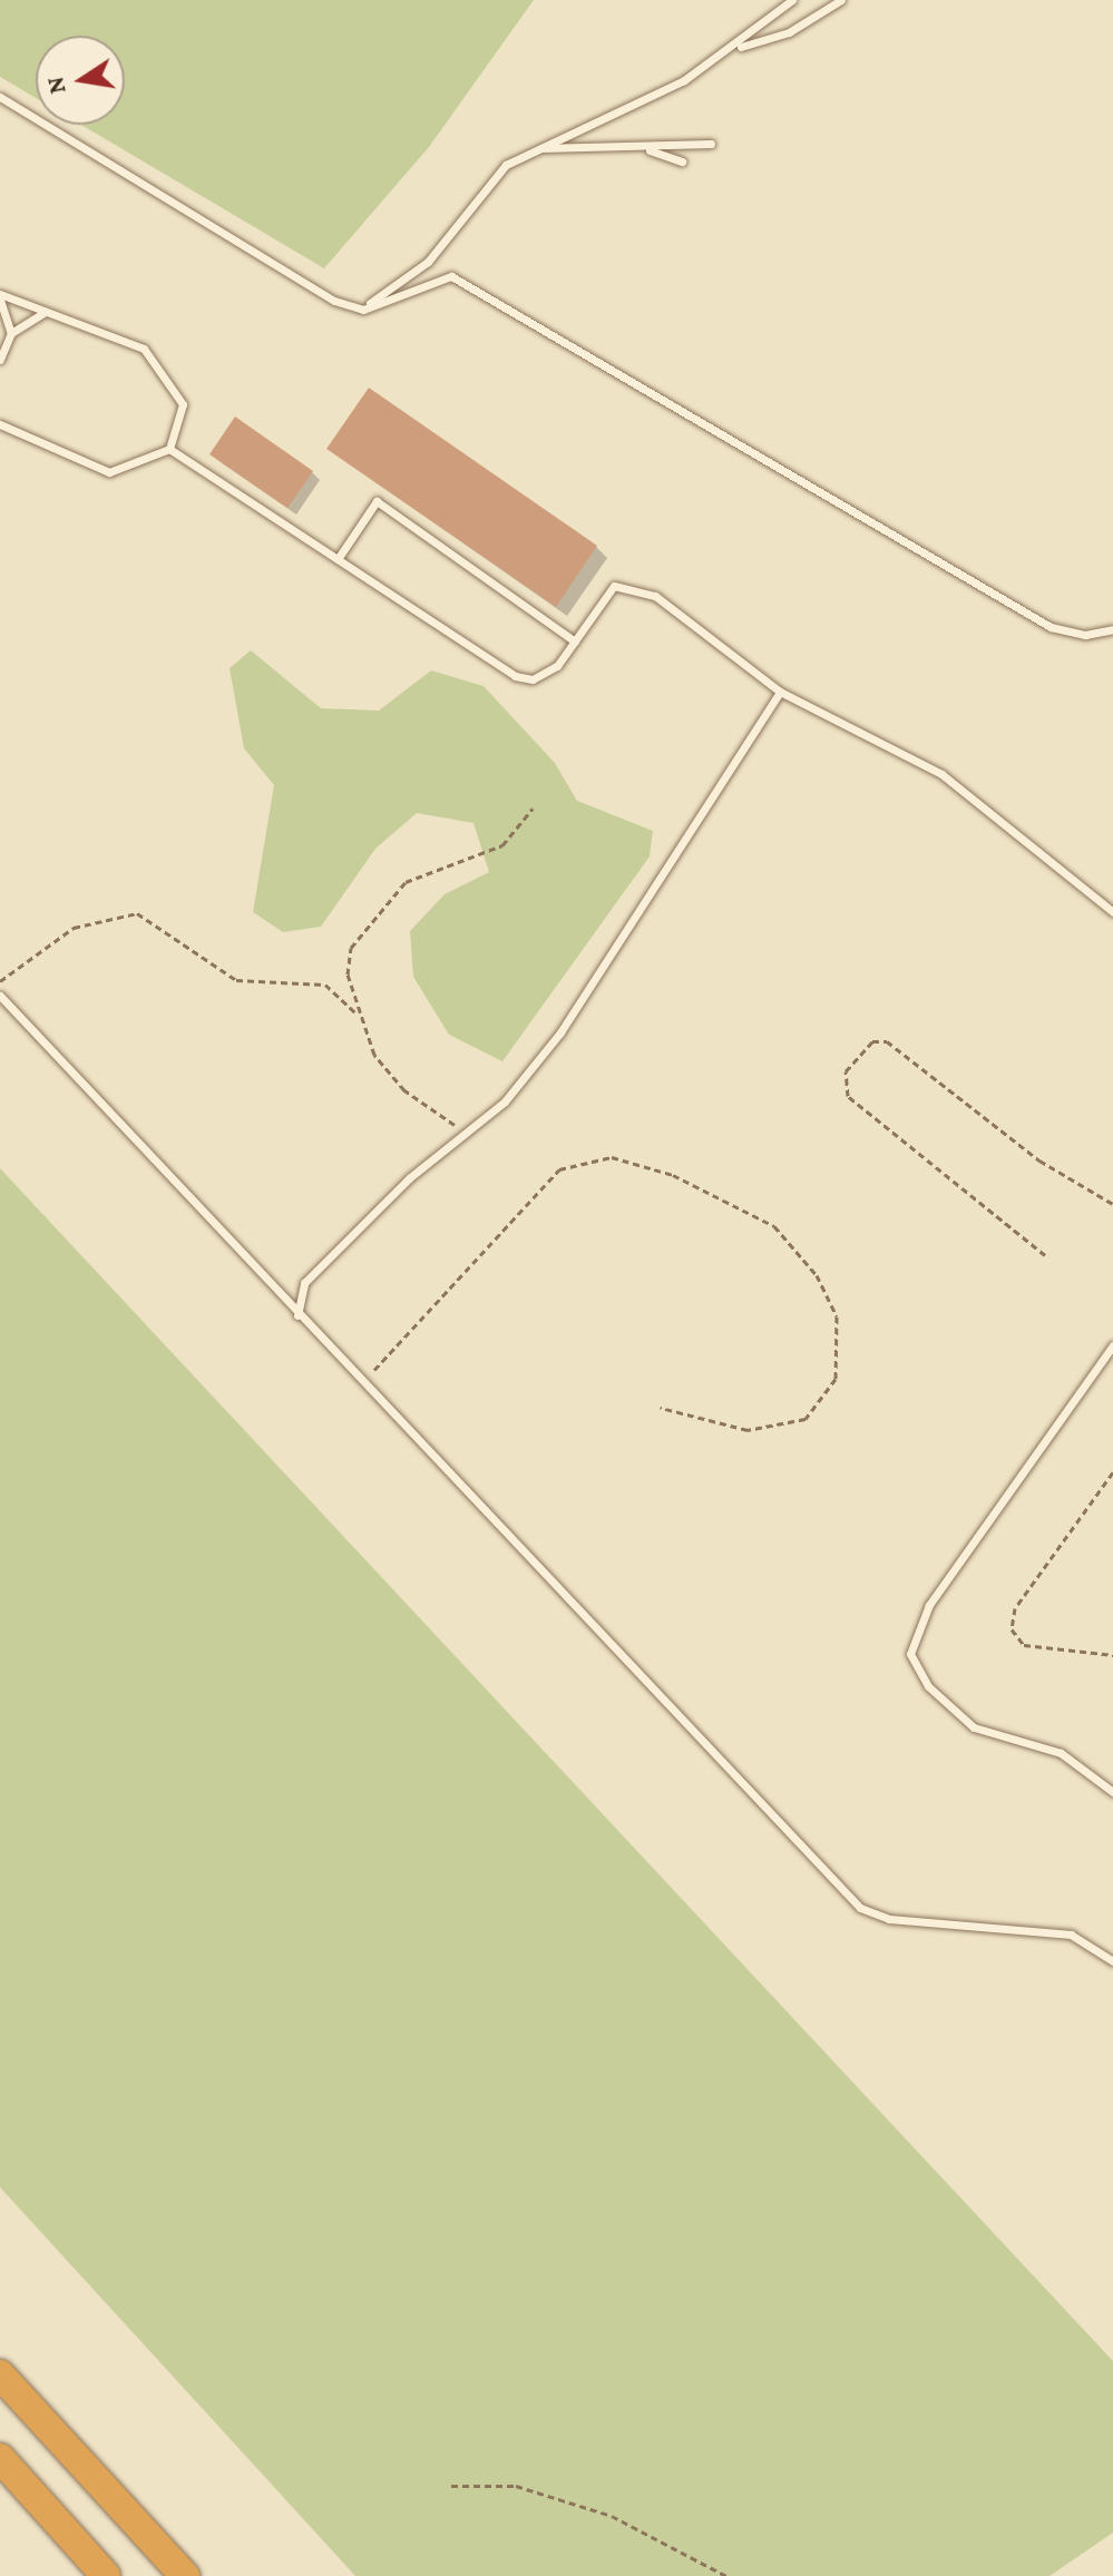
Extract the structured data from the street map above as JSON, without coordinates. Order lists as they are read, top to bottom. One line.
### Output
{"north":"left"}
